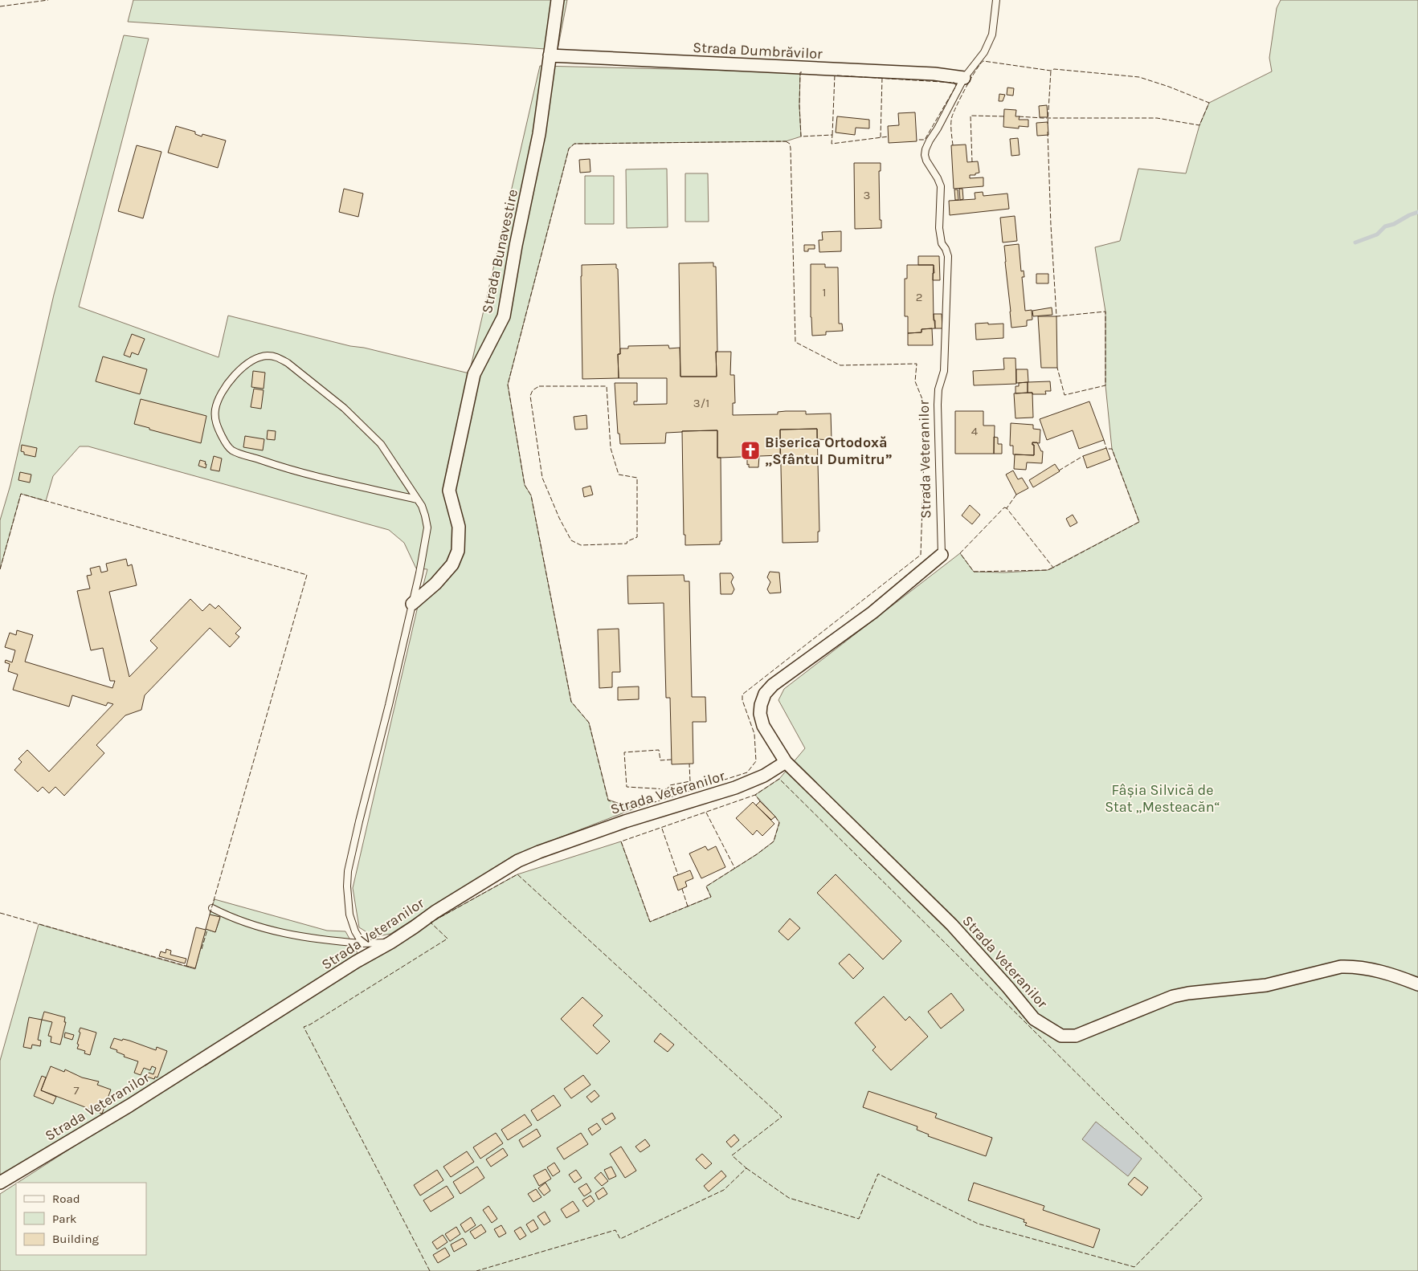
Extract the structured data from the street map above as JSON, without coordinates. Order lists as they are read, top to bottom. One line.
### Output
{"streets":{"street":["Strada Dumbrăvilor","Strada Bunavestire","Strada Veteranilor"]},"crossings":[["Strada Dumbrăvilor","Strada Bunavestire"],["Strada Dumbrăvilor","Strada Veteranilor"]],"parks":["Fâșia Silvică de Stat „Mesteacăn“"],"places":{"church":["Biserica Ortodoxă „Sfântul Dumitru”"]},"house_numbers":["3","1","2","3/1","4","7"],"legend":["Road","Park","Building"]}
